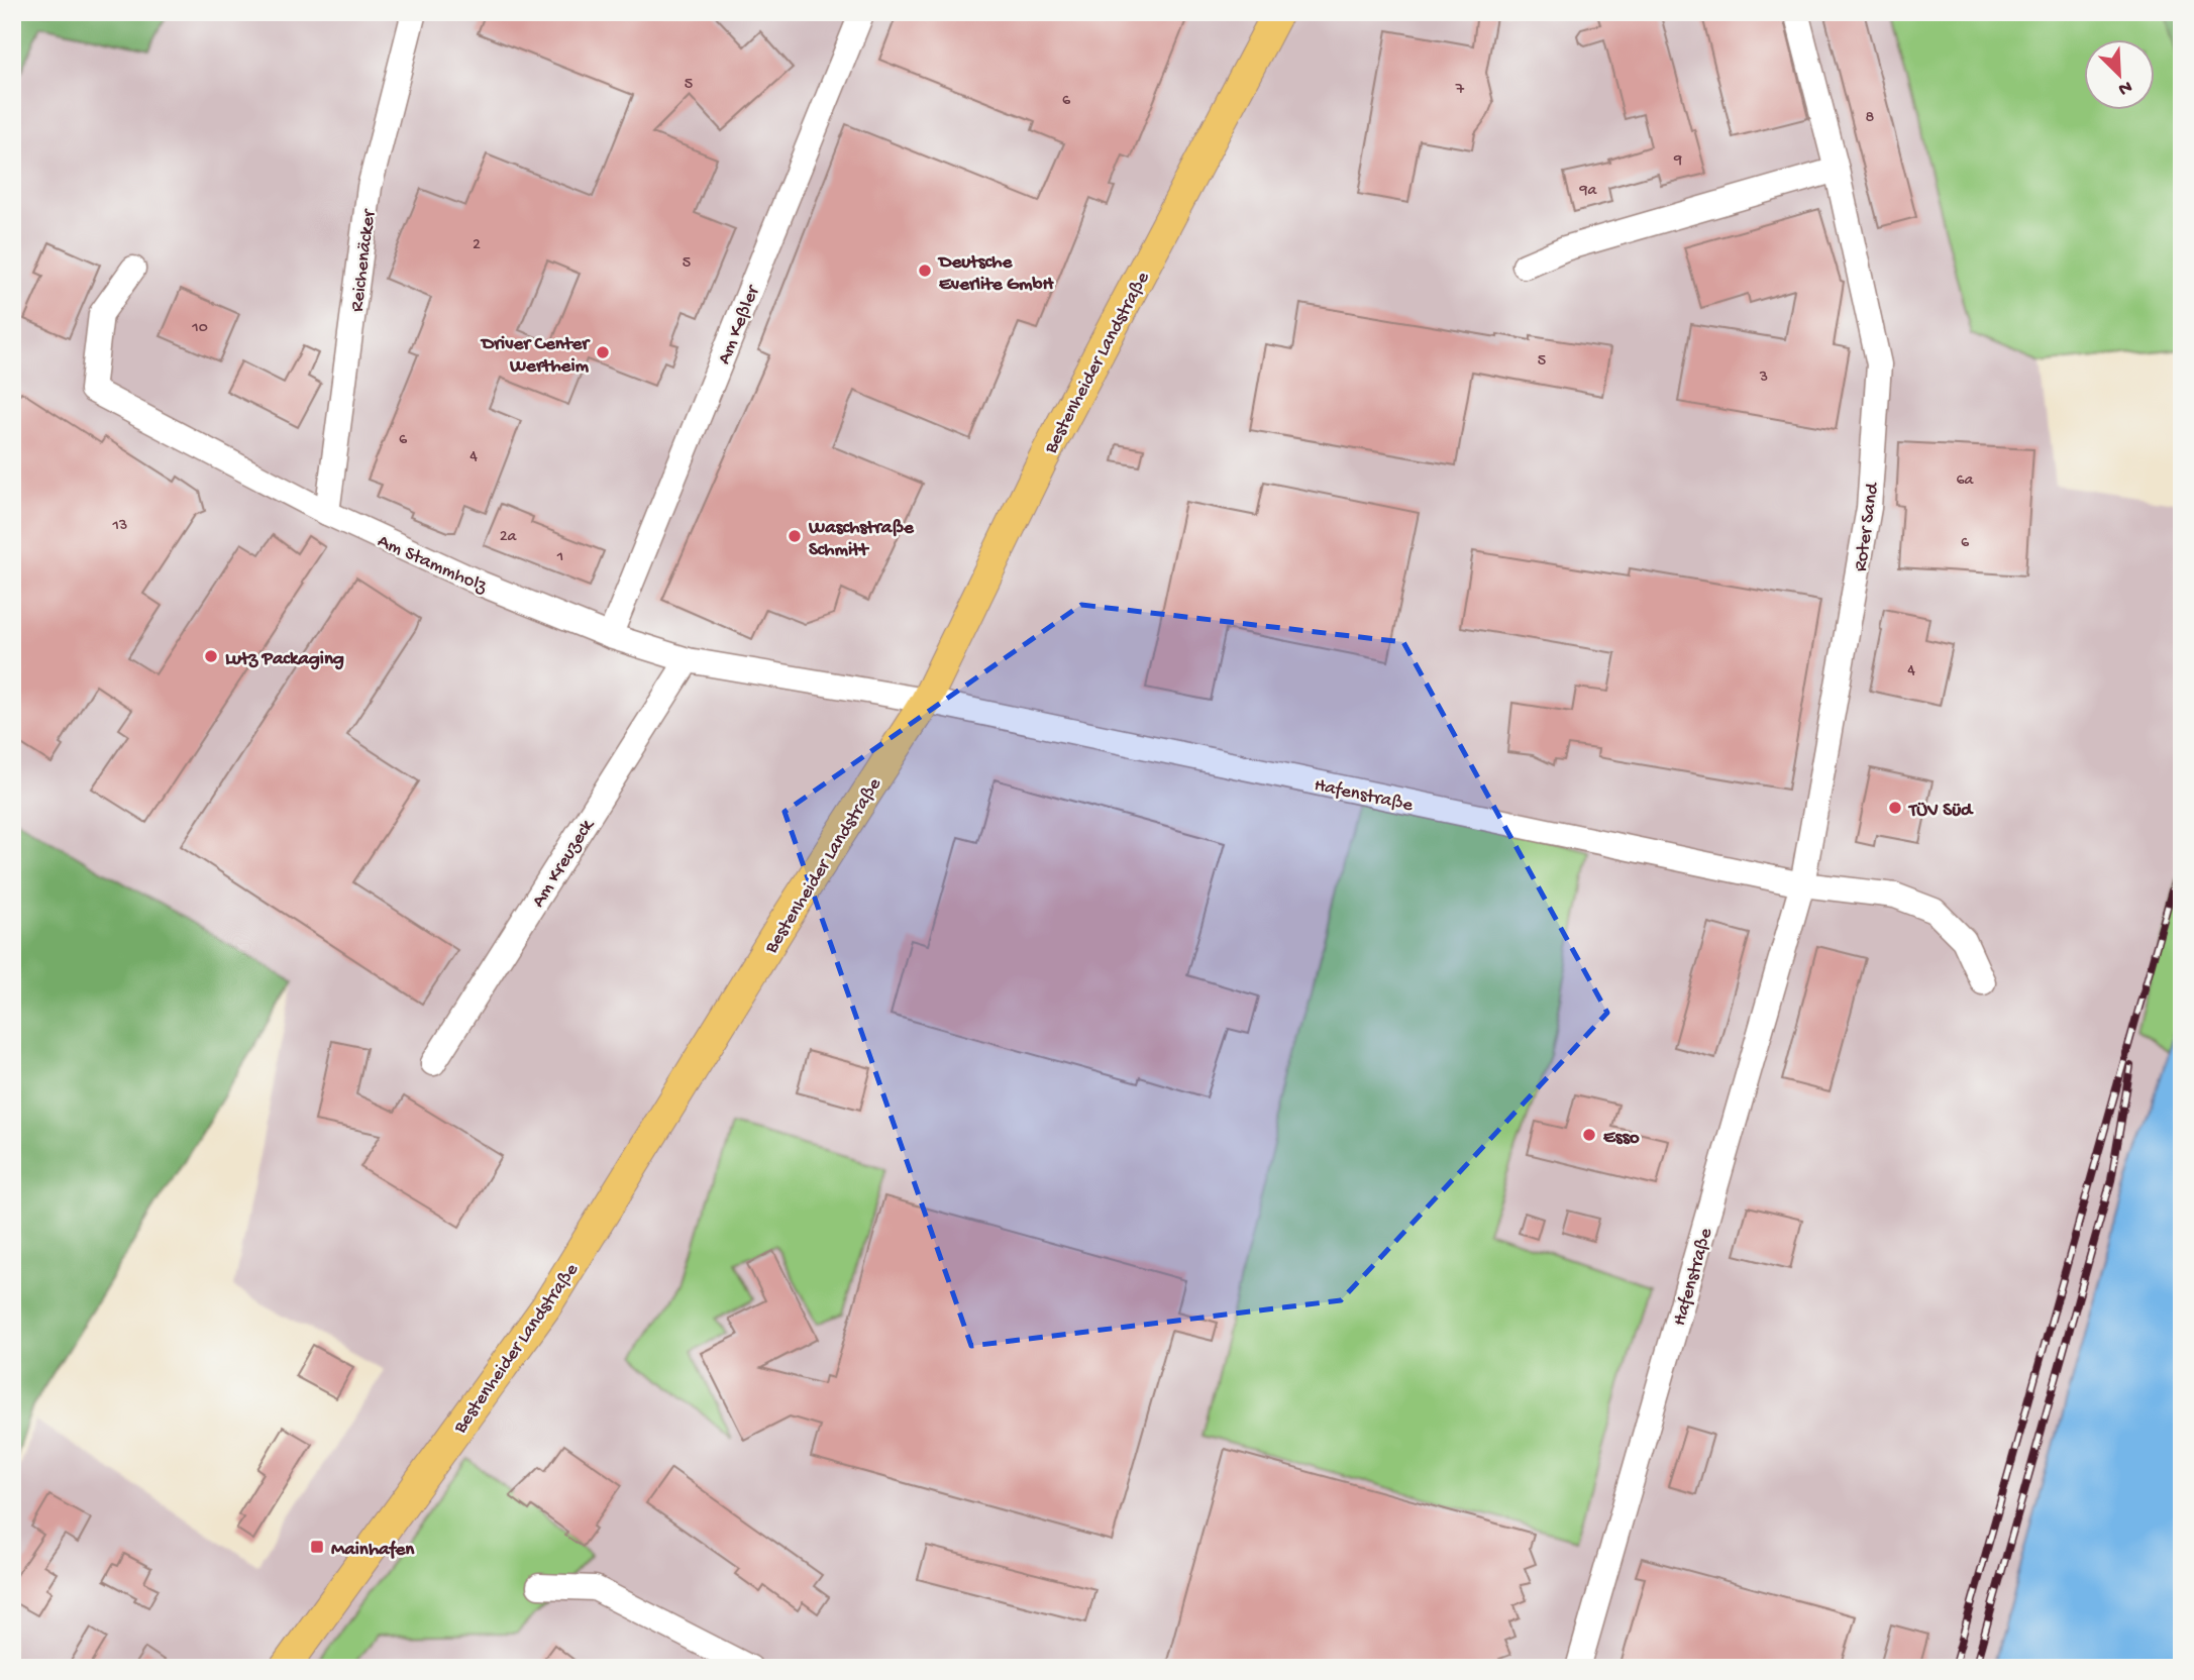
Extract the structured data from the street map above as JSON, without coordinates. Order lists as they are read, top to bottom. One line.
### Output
{"streets":{"main road":["Bestenheider Landstraße"],"street":["Reichenäcker","Am Keßler","Roter Sand","Am Stammholz","Hafenstraße","Am Kreuzeck"]},"crossings":[["Reichenäcker","Am Stammholz"],["Am Keßler","Am Stammholz"],["Bestenheider Landstraße","Am Stammholz"],["Bestenheider Landstraße","Hafenstraße"],["Roter Sand","Hafenstraße"],["Am Stammholz","Hafenstraße"],["Am Stammholz","Am Kreuzeck"]],"places":{"other":["Deutsche Everlite GmbH","Driver Center Wertheim","Waschstraße Schmitt","Lutz Packaging","TÜV Süd","Esso"],"transit":["Mainhafen"]},"house_numbers":["5","7","6","8","9","9a","2","5","10","5","3","6","4","6a","13","2a","6","1","4"],"north":"bottom right"}
